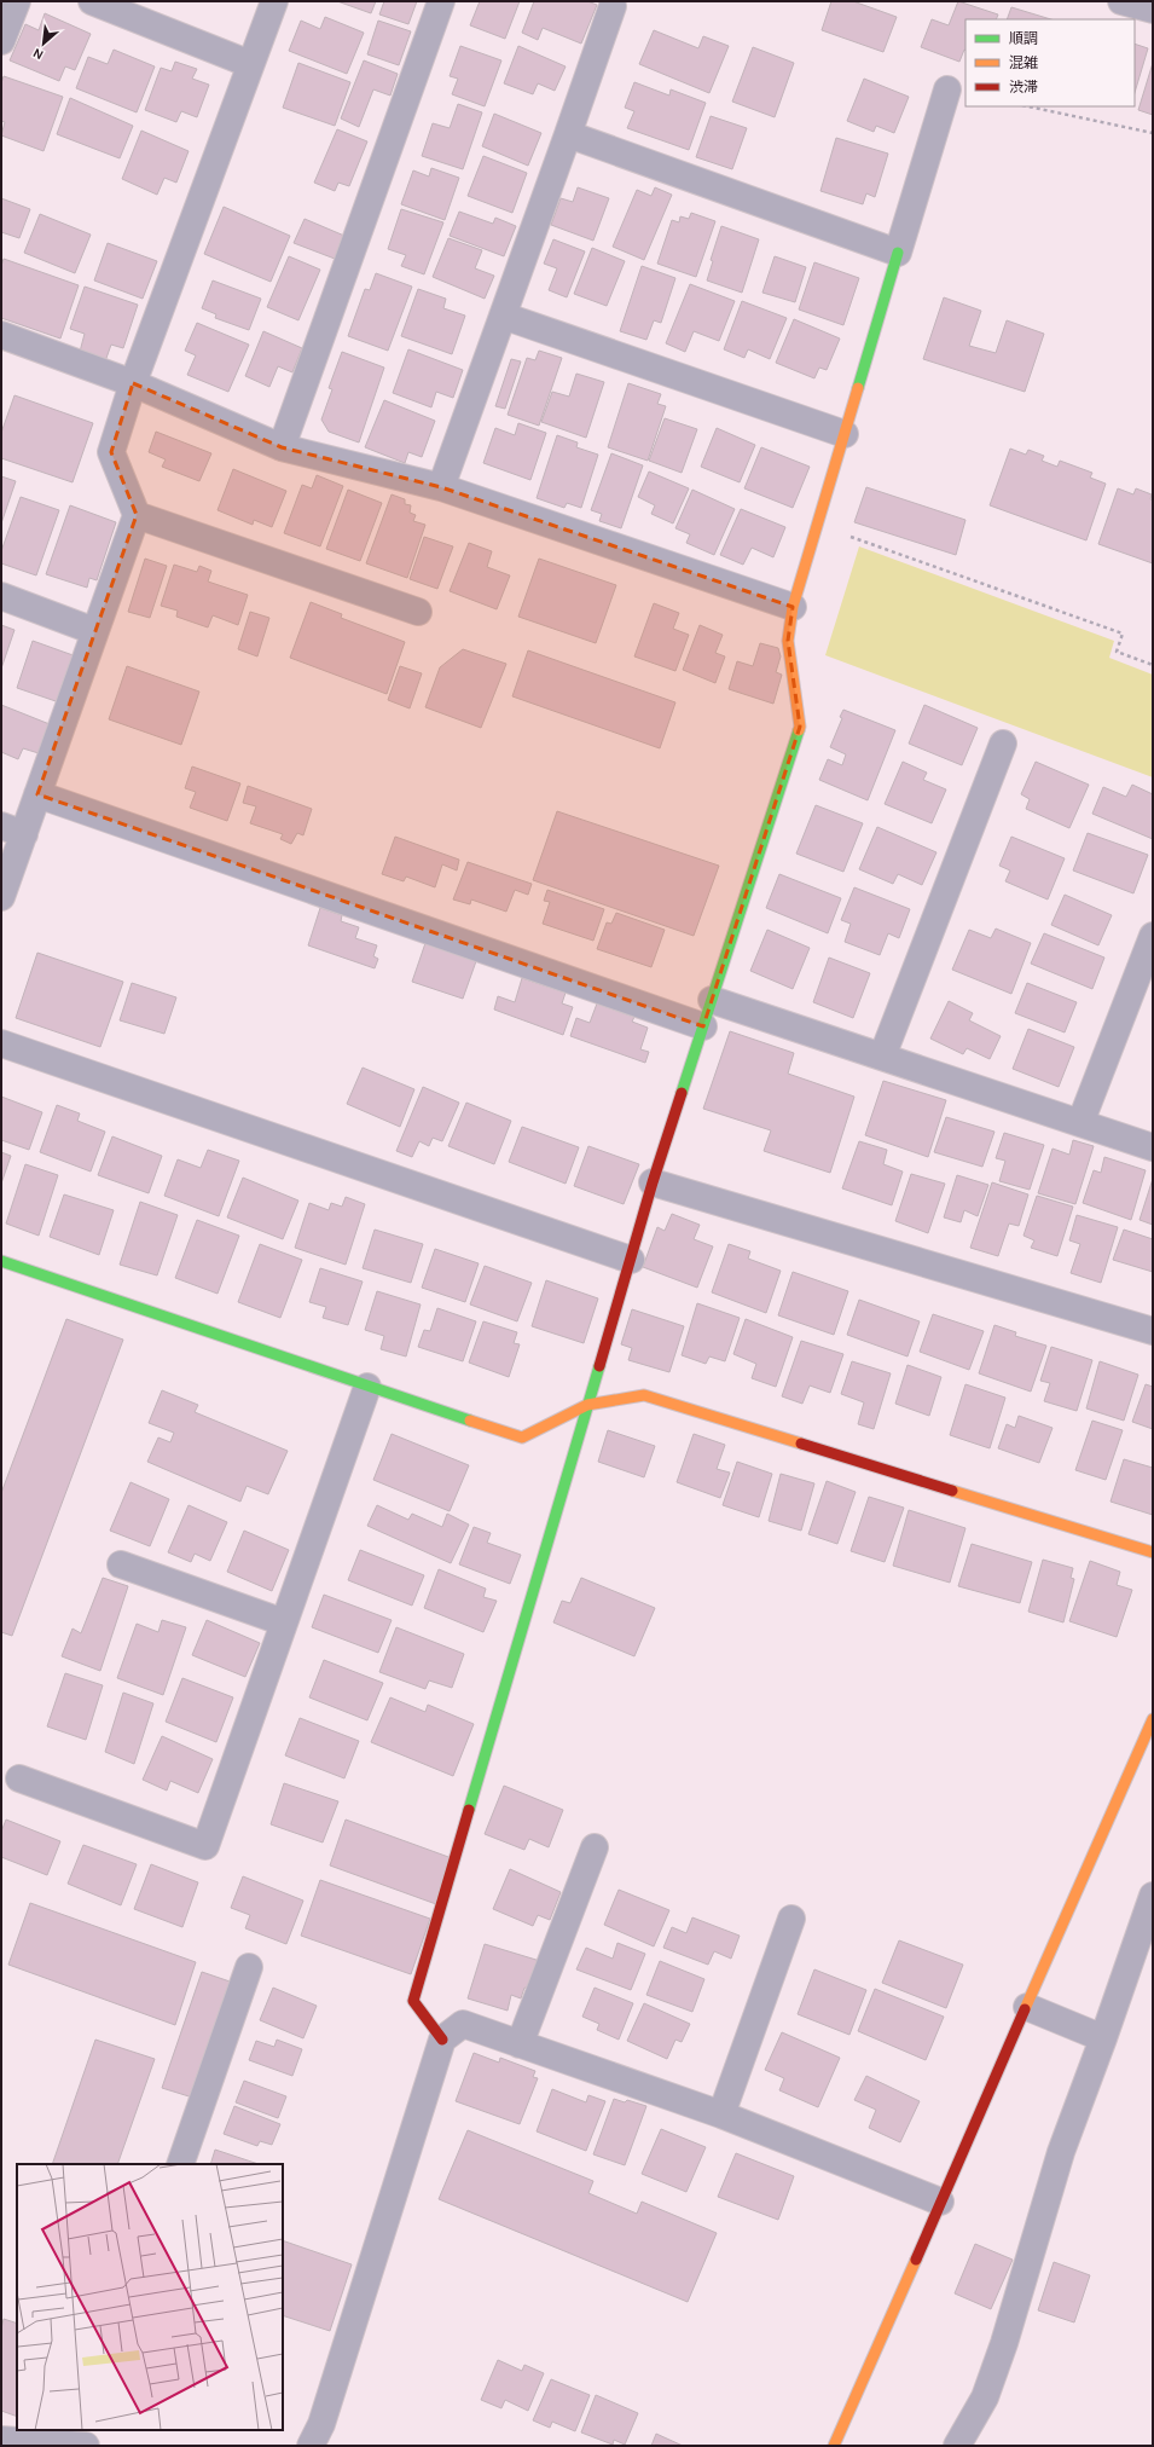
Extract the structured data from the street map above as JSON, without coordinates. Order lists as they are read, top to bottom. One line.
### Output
{"legend":["順調","混雑","渋滞"],"north":"bottom left"}
